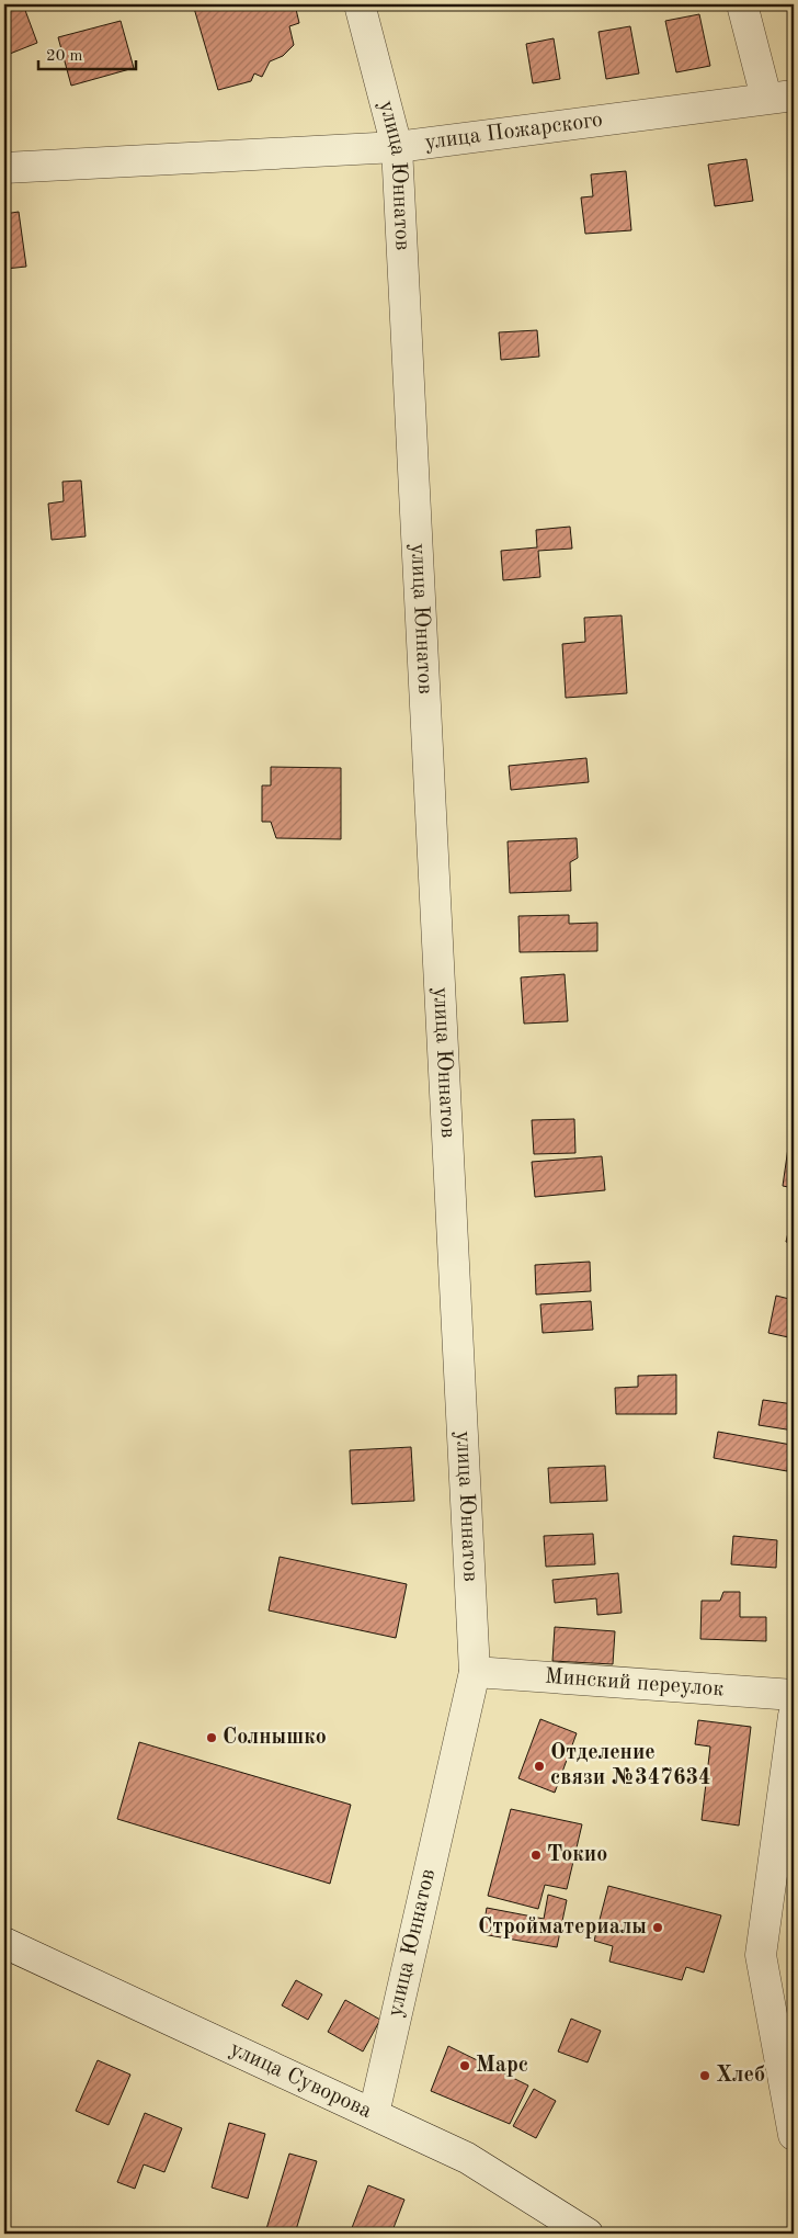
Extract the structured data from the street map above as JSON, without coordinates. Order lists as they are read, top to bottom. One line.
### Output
{"streets":{"street":["улица Пожарского","улица Юннатов","Минский переулок","улица Суворова"]},"crossings":[["улица Пожарского","улица Юннатов"],["улица Юннатов","Минский переулок"],["улица Юннатов","улица Суворова"]],"places":["Солнышко","Отделение связи №347634","Токио","Стройматериалы","Марс","Хлеб"],"scale_bar":"20 m"}
